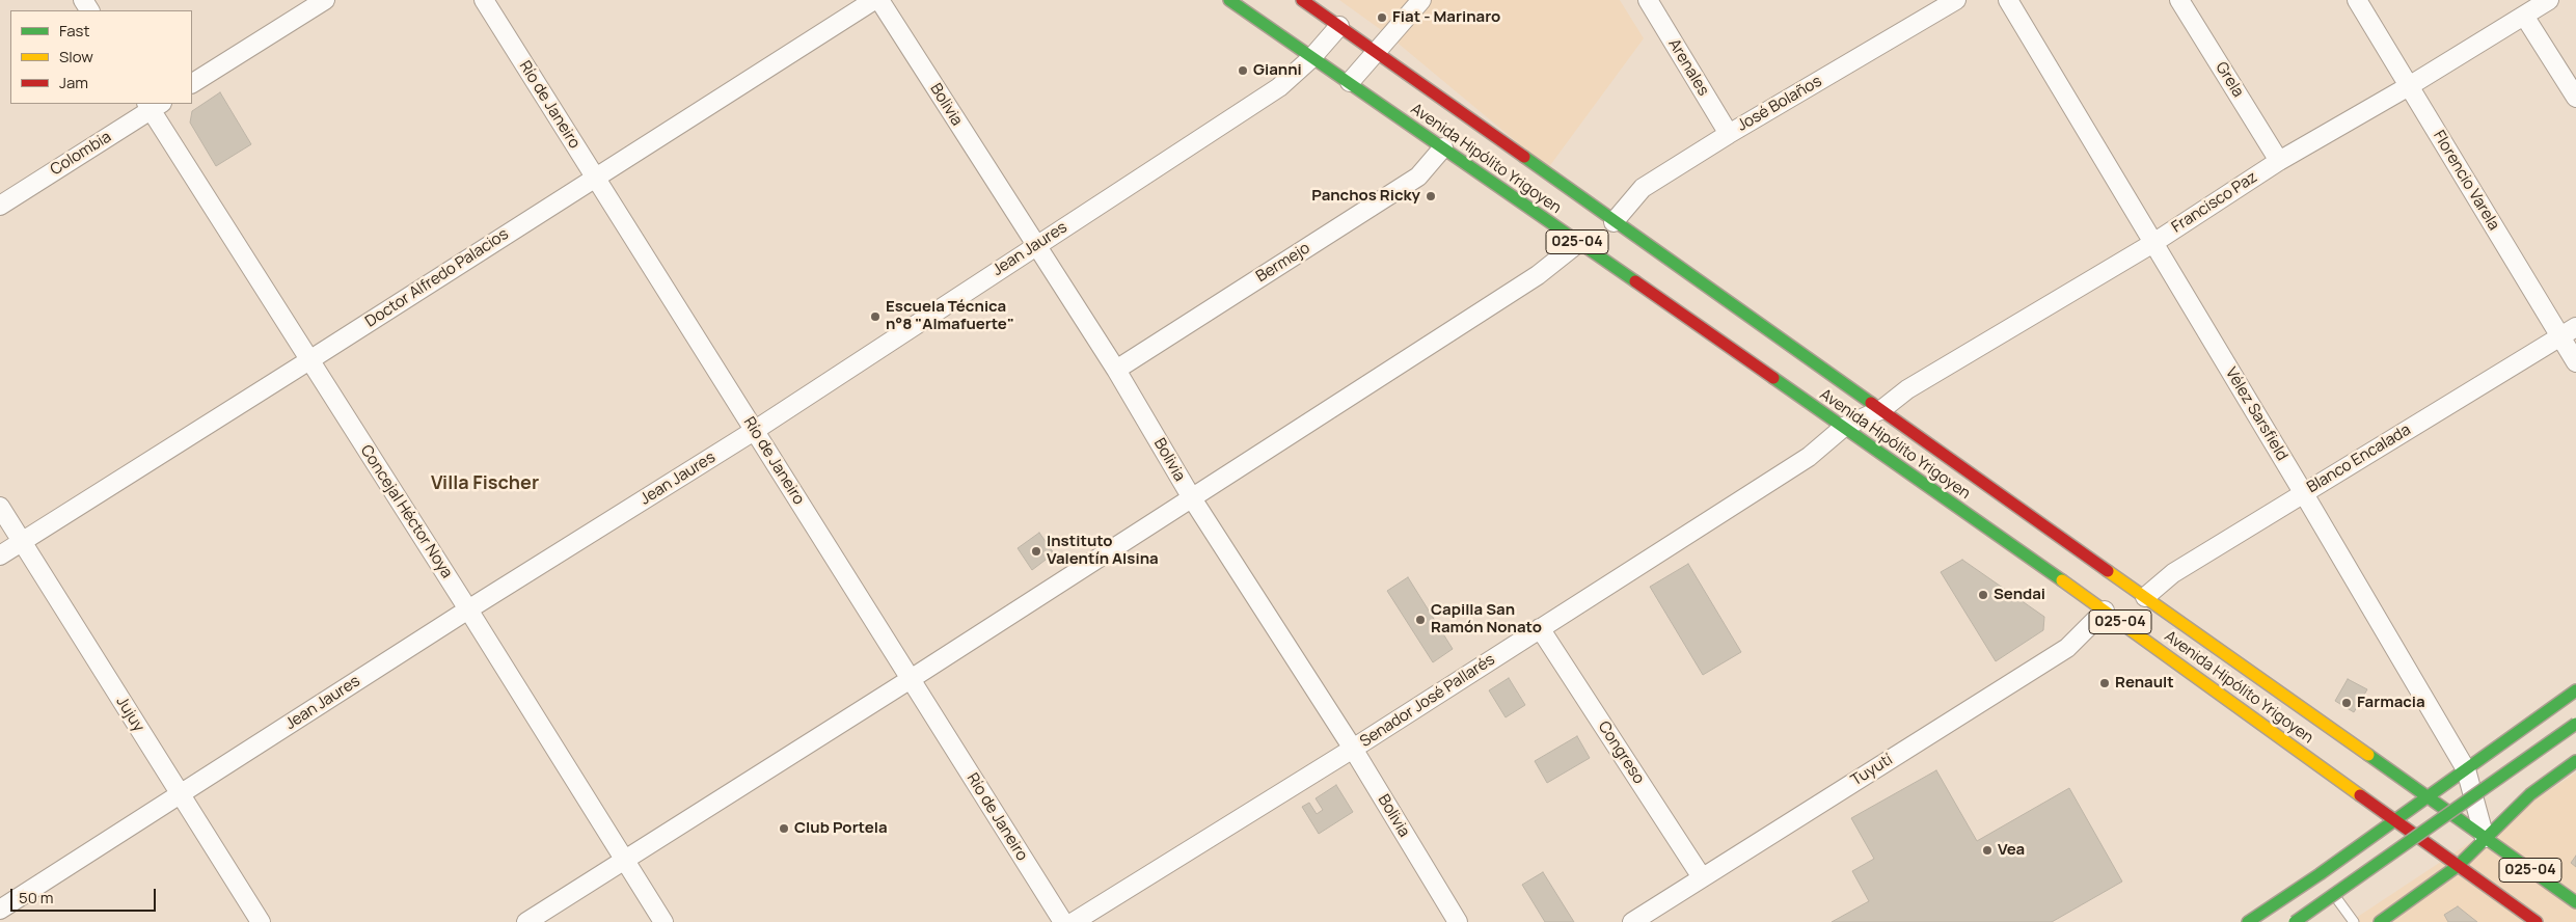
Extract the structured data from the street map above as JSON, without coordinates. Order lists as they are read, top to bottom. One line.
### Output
{"streets":{"main road":["Avenida Hipólito Yrigoyen","025-04"],"street":["Arenales","Grela","José Bolaños","Río de Janeiro","Bolivia","Colombia","Florencio Varela","Francisco Paz","Jean Jaures","Bermejo","Doctor Alfredo Palacios","Vélez Sarsfield","Blanco Encalada","Concejal Héctor Noya","Senador José Pallarés","Jujuy","Congreso","Tuyutí"]},"crossings":[["Arenales","José Bolaños"],["Grela","Francisco Paz"],["José Bolaños","Avenida Hipólito Yrigoyen"],["Río de Janeiro","Jean Jaures"],["Río de Janeiro","Doctor Alfredo Palacios"],["Bolivia","Jean Jaures"],["Bolivia","Bermejo"],["Bolivia","Senador José Pallarés"],["Colombia","Concejal Héctor Noya"],["Avenida Hipólito Yrigoyen","Francisco Paz"],["Avenida Hipólito Yrigoyen","Jean Jaures"],["Avenida Hipólito Yrigoyen","Bermejo"],["Avenida Hipólito Yrigoyen","Vélez Sarsfield"],["Avenida Hipólito Yrigoyen","Blanco Encalada"],["Avenida Hipólito Yrigoyen","Senador José Pallarés"],["Avenida Hipólito Yrigoyen","Tuyutí"],["Florencio Varela","Francisco Paz"],["Florencio Varela","Blanco Encalada"],["Francisco Paz","Vélez Sarsfield"],["Francisco Paz","Senador José Pallarés"],["Jean Jaures","Concejal Héctor Noya"],["Jean Jaures","Jujuy"],["Doctor Alfredo Palacios","Concejal Héctor Noya"],["Doctor Alfredo Palacios","Jujuy"],["Vélez Sarsfield","Blanco Encalada"],["Senador José Pallarés","Congreso"],["Congreso","Tuyutí"]],"districts":["Villa Fischer"],"places":["Fiat - Marinaro","Gianni","Panchos Ricky","Escuela Técnica n°8 \"Almafuerte\"","Instituto Valentín Alsina","Sendai","Capilla San Ramón Nonato","Renault","Farmacia","Club Portela","Vea"],"legend":["Fast","Slow","Jam"],"scale_bar":"50 m"}
